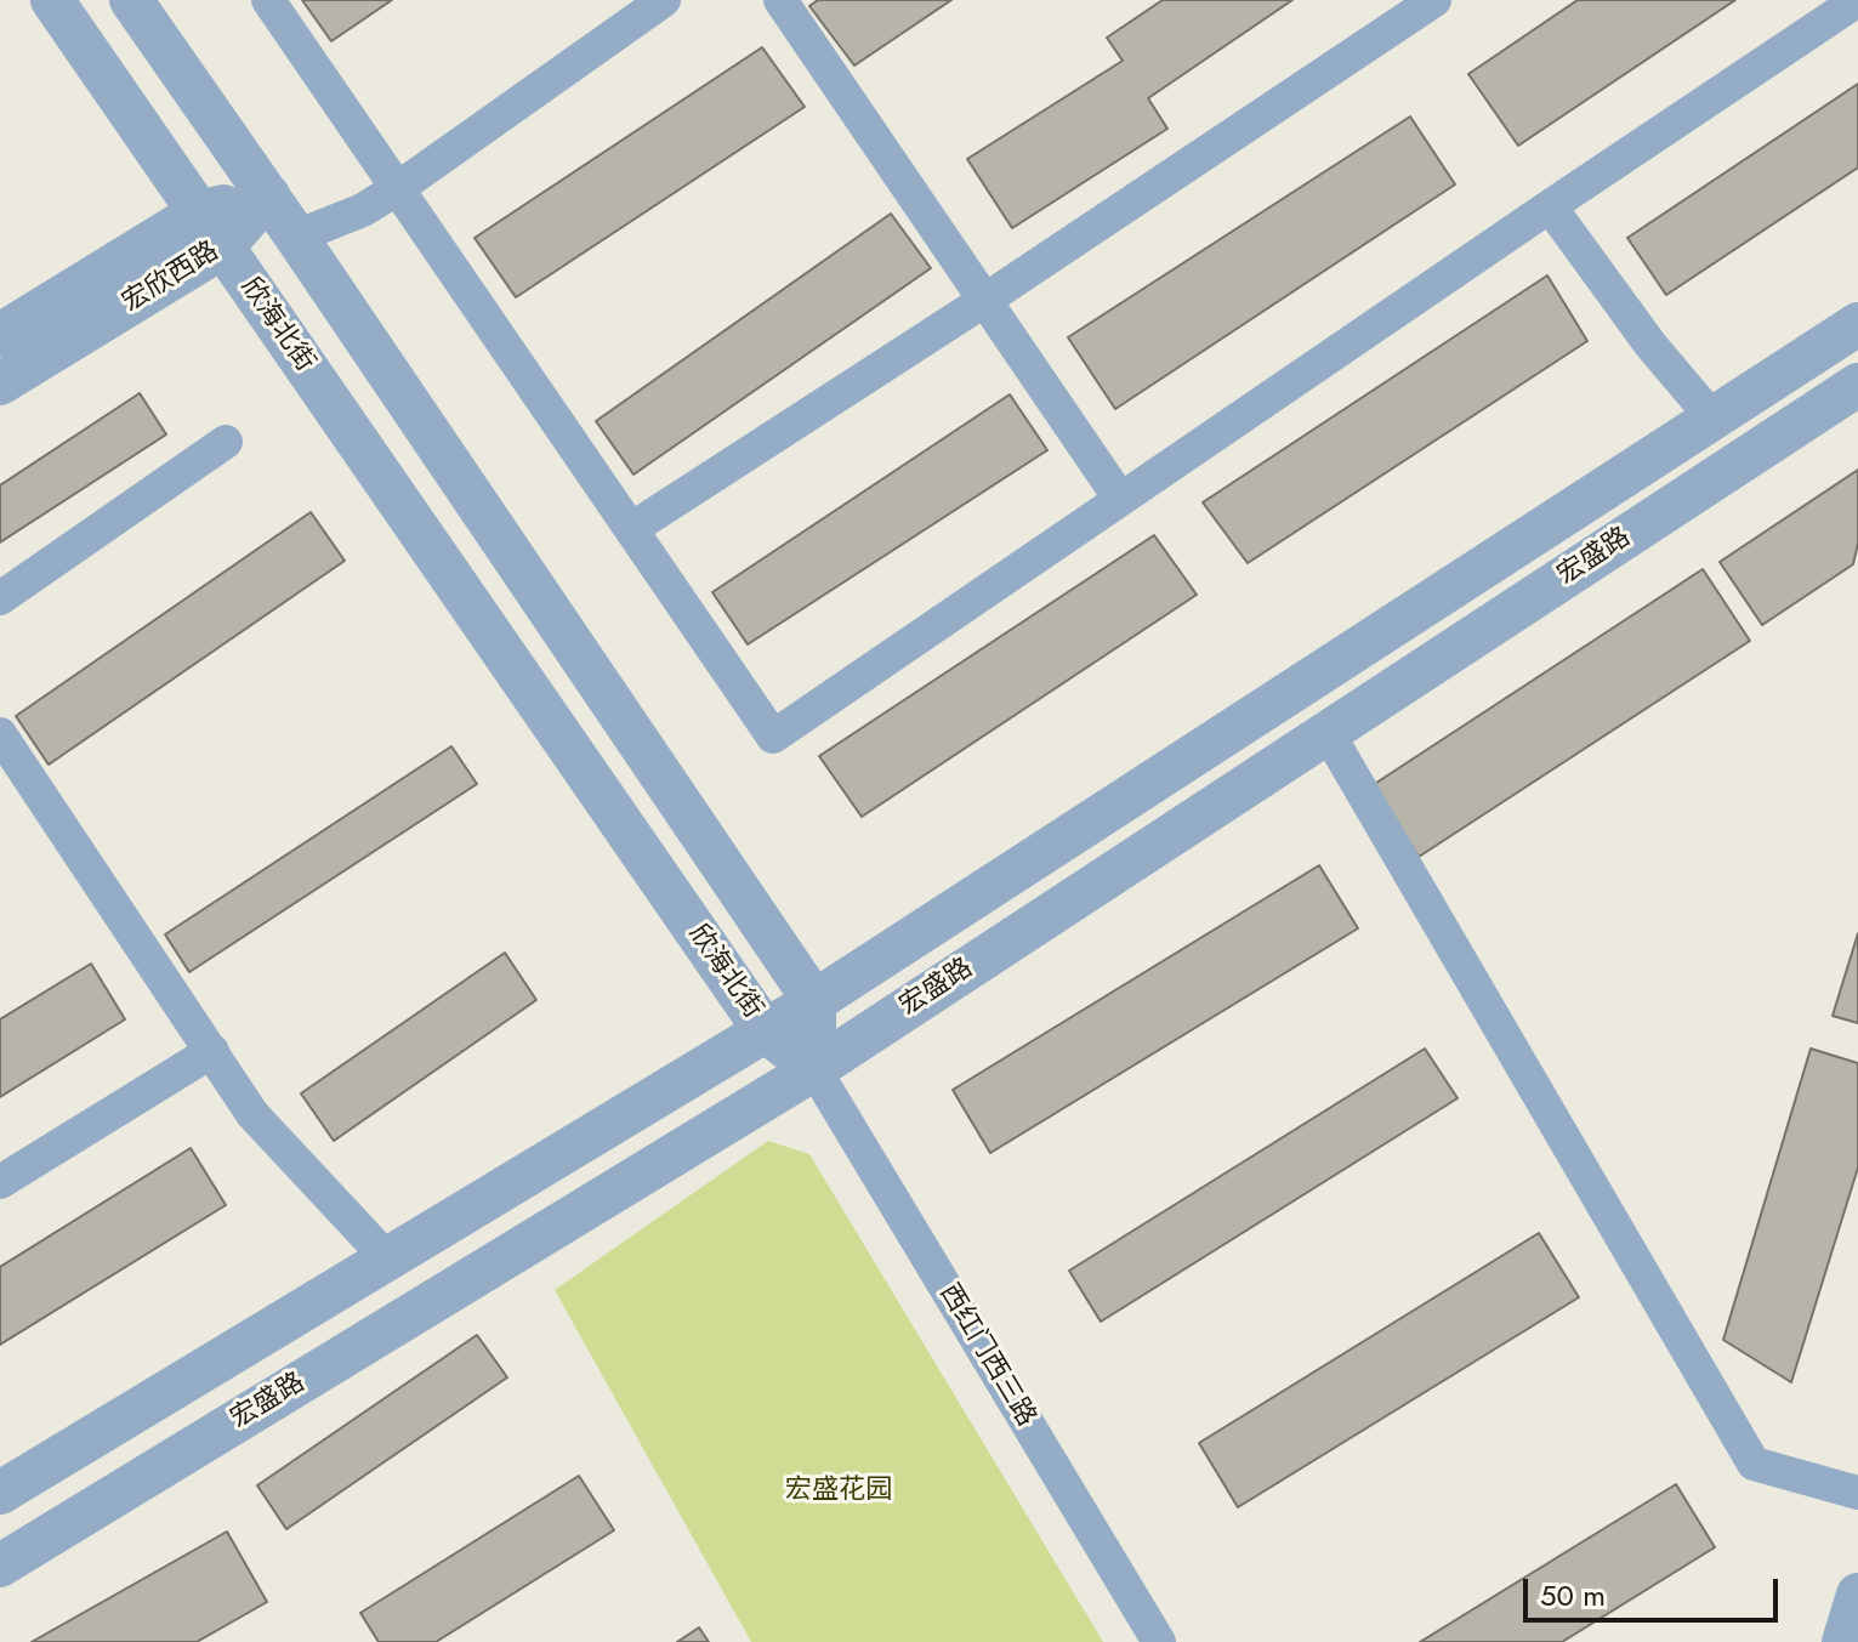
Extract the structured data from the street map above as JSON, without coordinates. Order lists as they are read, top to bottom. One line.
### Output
{"streets":{"street":["宏欣西路","欣海北街","宏盛路","西红门西三路"]},"crossings":[["宏欣西路","欣海北街"],["欣海北街","宏盛路"],["欣海北街","西红门西三路"],["宏盛路","西红门西三路"]],"parks":["宏盛花园"],"scale_bar":"50 m"}
